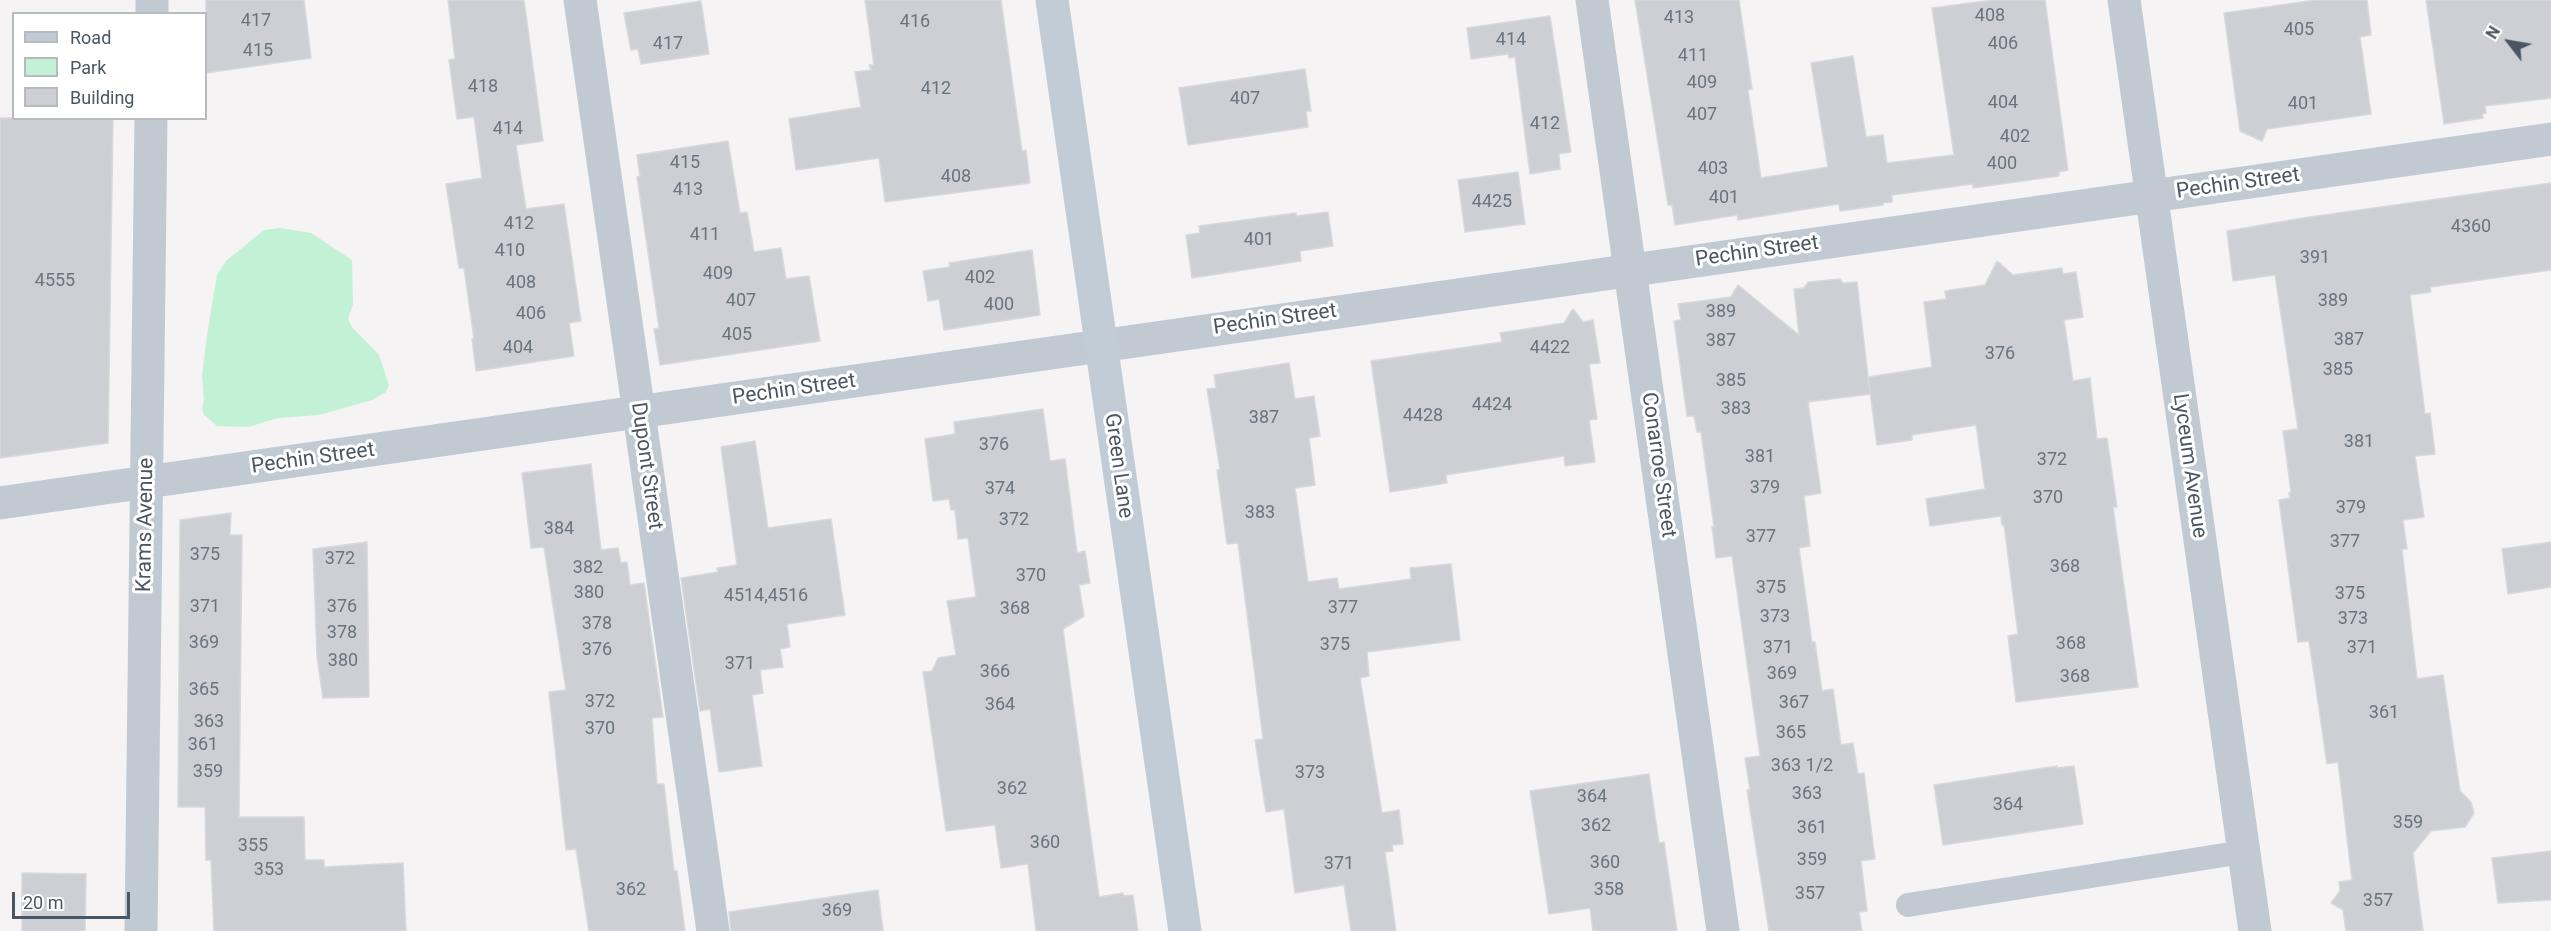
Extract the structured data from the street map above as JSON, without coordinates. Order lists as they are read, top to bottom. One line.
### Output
{"streets":{"main road":["Green Lane"],"street":["Pechin Street","Conarroe Street","Dupont Street","Lyceum Avenue","Krams Avenue"]},"crossings":[["Pechin Street","Conarroe Street"],["Pechin Street","Dupont Street"],["Pechin Street","Green Lane"],["Pechin Street","Lyceum Avenue"],["Pechin Street","Krams Avenue"]],"house_numbers":["408","413","417","416","405","414","417","406","415","411","409","418","412","407","404","401","407","412","414","402","415","400","403","408","413","401","4425","412","4360","411","401","410","391","409","402","4555","408","407","389","400","389","406","405","387","387","404","4422","376","385","385","4424","383","4428","387","381","376","381","372","379","374","370","379","383","372","384","377","377","375","372","368","382","370","375","380","375","4514,4516","371","376","377","368","373","373","378","378","369","368","375","371","371","376","380","371","366","369","368","365","372","367","364","361","363","370","365","361","363 1/2","359","373","362","363","364","364","359","362","361","360","355","359","360","371","353","362","358","357","357","369"],"legend":["Road","Park","Building"],"scale_bar":"20 m","north":"top left"}
